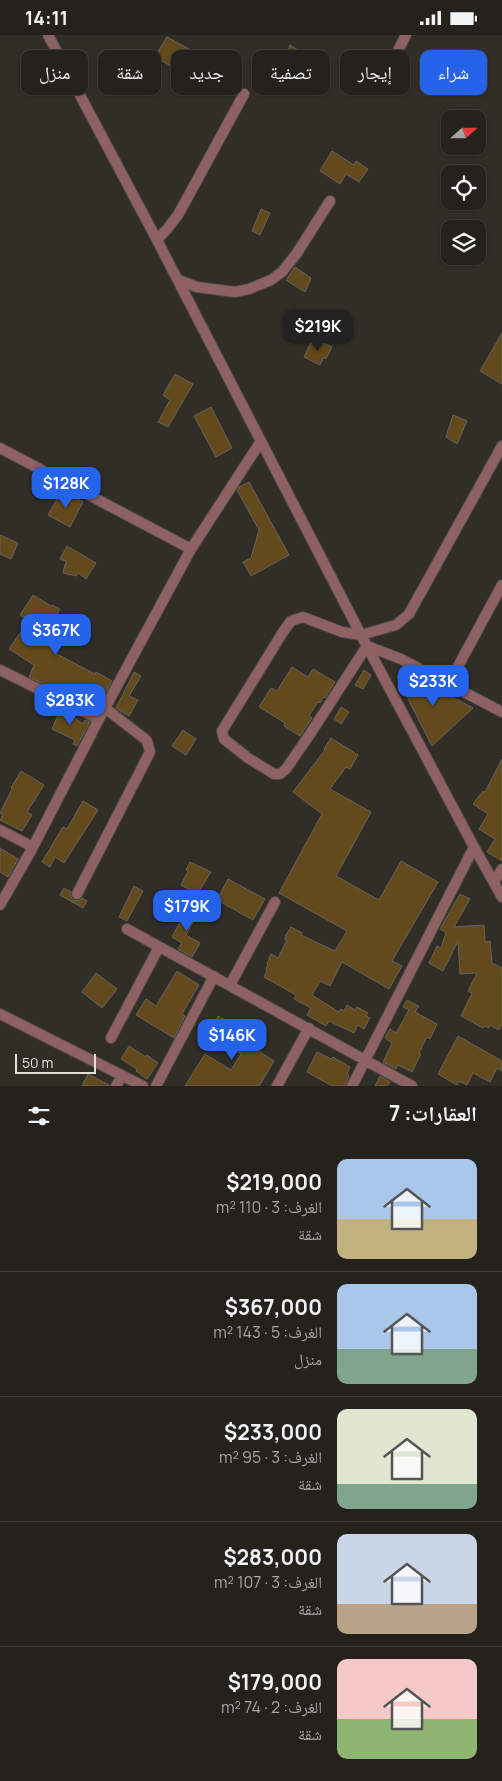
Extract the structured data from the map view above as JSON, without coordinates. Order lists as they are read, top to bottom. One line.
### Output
{"scale_bar":"50 m","north":"right","page":{"status":"14:11","chip":["شراء","إيجار","تصفية","جديد","شقة","منزل"],"price":["$219K","$128K","$367K","$233K","$283K","$179K","$146K"],"scale":"50 m","heading":"العقارات: 7","list":[{"name":"$219,000","note":"الغرف: 3 · 110 m² · شقة"},{"name":"$367,000","note":"الغرف: 5 · 143 m² · منزل"},{"name":"$233,000","note":"الغرف: 3 · 95 m² · شقة"},{"name":"$283,000","note":"الغرف: 3 · 107 m² · شقة"},{"name":"$179,000","note":"الغرف: 2 · 74 m² · شقة"}]}}
